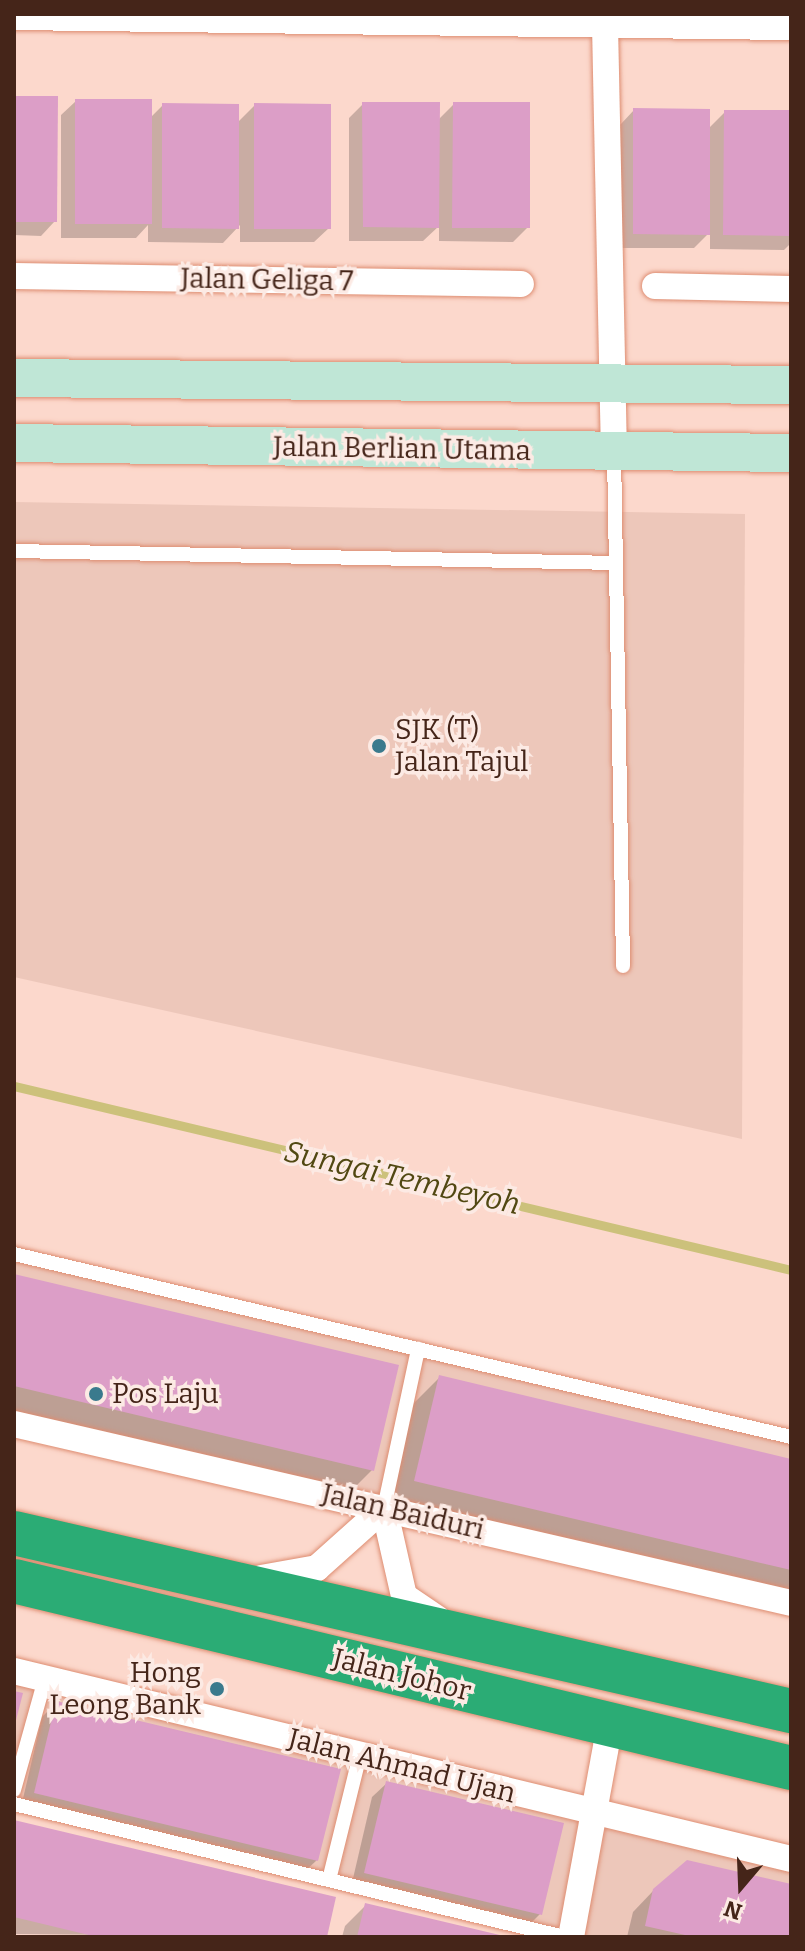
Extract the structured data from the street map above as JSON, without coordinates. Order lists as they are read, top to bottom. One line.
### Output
{"streets":{"highway":["Jalan Johor"],"street":["Jalan Geliga 7","Jalan Berlian Utama","Jalan Baiduri","Jalan Ahmad Ujan"]},"water":["Sungai Tembeyoh"],"places":["SJK (T) Jalan Tajul","Pos Laju","Hong Leong Bank"],"north":"bottom"}
